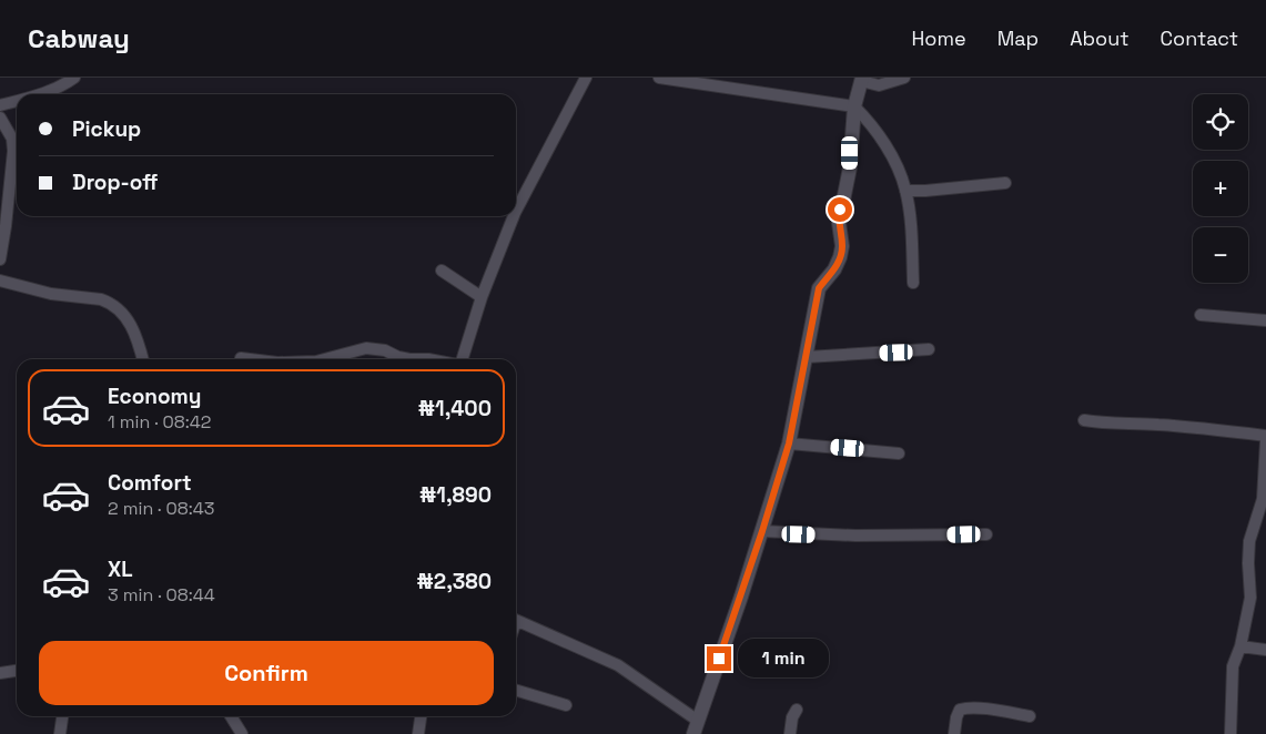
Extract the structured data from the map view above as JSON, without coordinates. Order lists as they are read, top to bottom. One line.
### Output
{"page":{"header":"Cabway","nav":["Home","Map","About","Contact"],"map_buttons":["+","−"],"banner":["Pickup","Drop-off"],"list":[{"name":"Economy","note":"1 min · 08:42","value":"₦1,400"},{"name":"Comfort","note":"2 min · 08:43","value":"₦1,890"},{"name":"XL","note":"3 min · 08:44","value":"₦2,380"}],"buttons":"Confirm","bubble":"1 min"}}
